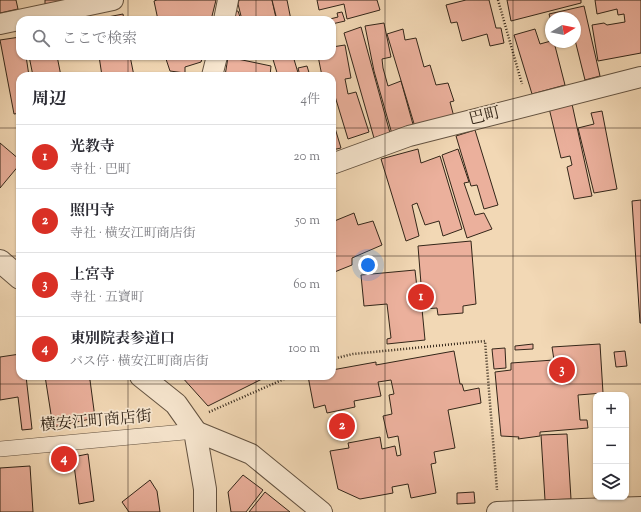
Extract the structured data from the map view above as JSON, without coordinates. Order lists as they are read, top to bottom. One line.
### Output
{"streets":{"street":["巴町","横安江町商店街"]},"north":"right","page":{"search":"ここで検索","heading":["周辺","4件"],"list":[{"mark":"1","name":"光教寺","note":"寺社 · 巴町","value":"20 m"},{"mark":"2","name":"照円寺","note":"寺社 · 横安江町商店街","value":"50 m"},{"mark":"3","name":"上宮寺","note":"寺社 · 五寶町","value":"60 m"},{"mark":"4","name":"東別院表参道口","note":"バス停 · 横安江町商店街","value":"100 m"}],"pins":["1","3","2","4"],"map_buttons":["+","−"]}}
